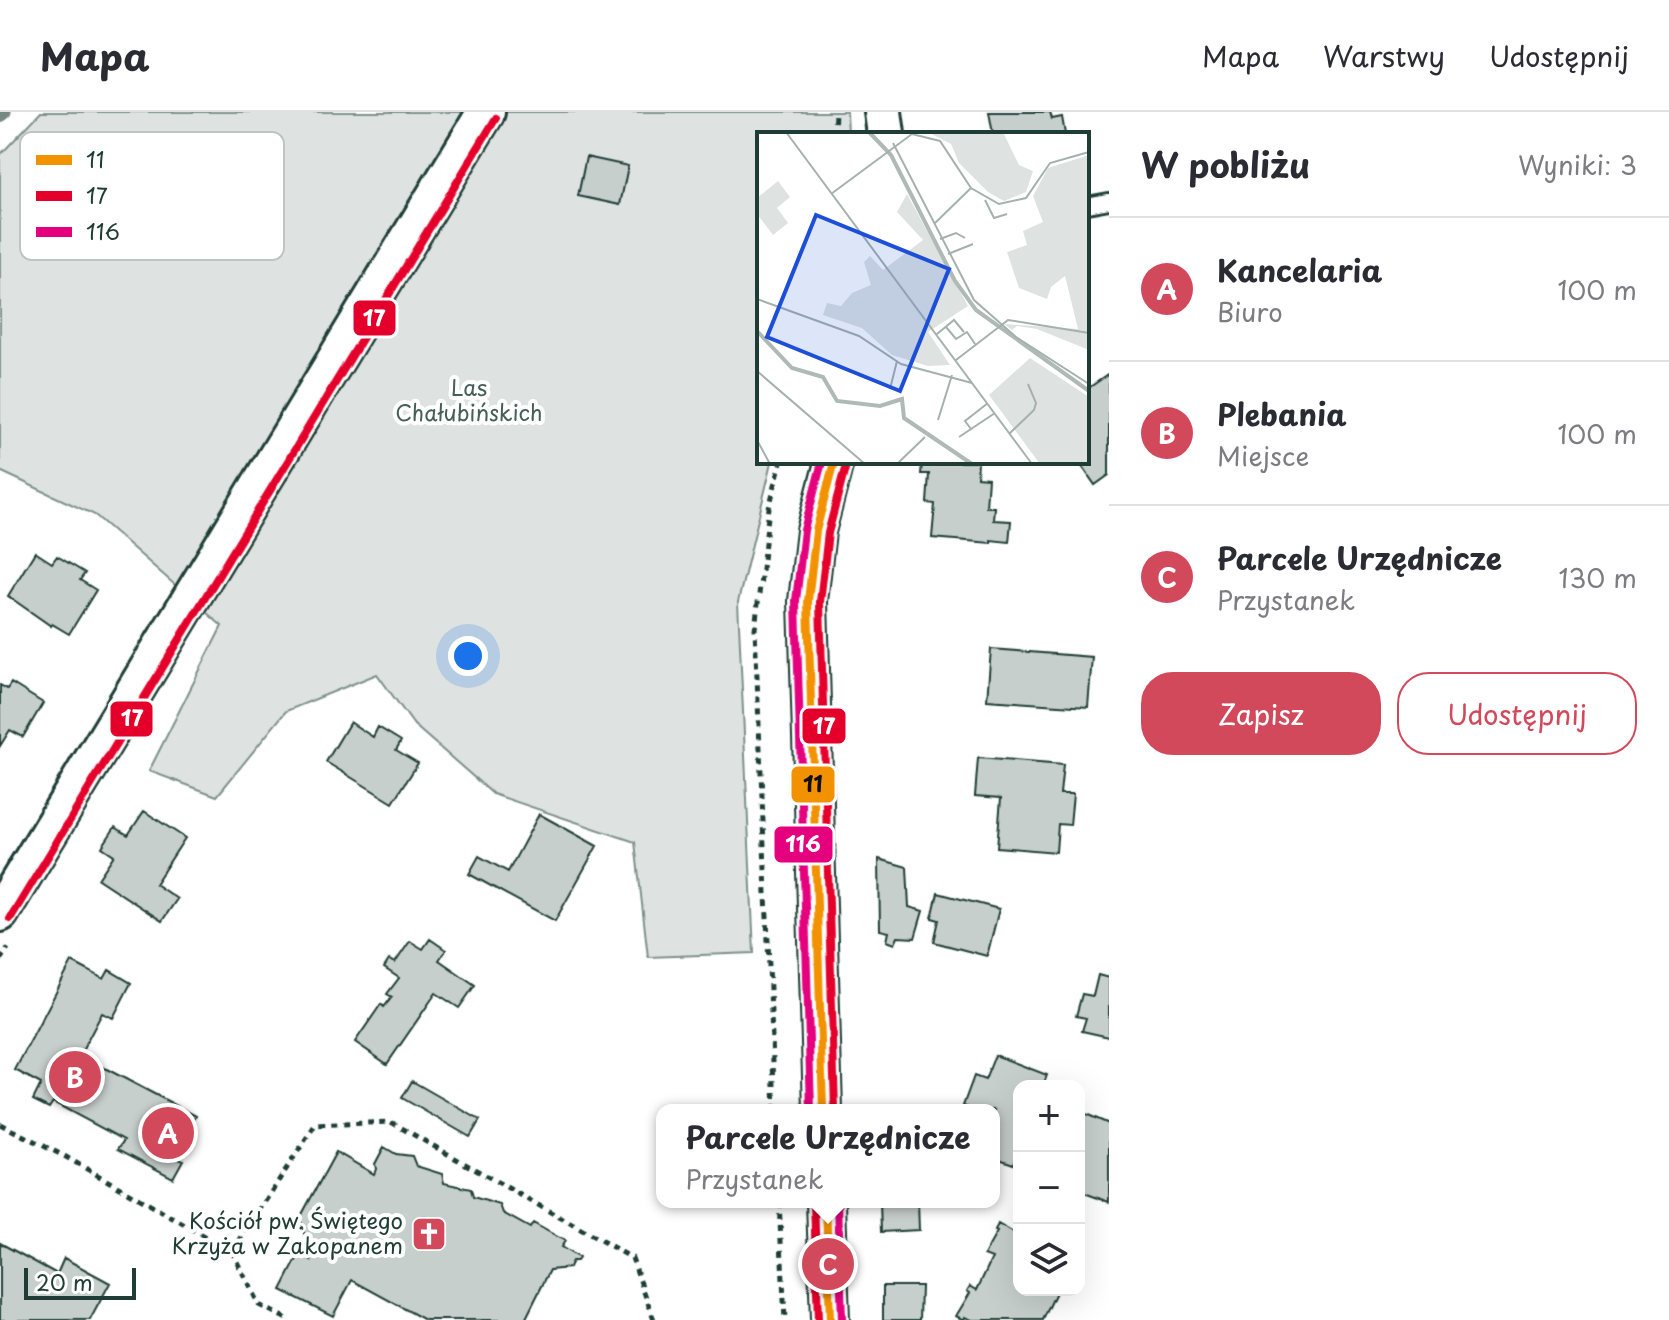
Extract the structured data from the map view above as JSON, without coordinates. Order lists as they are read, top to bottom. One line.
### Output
{"parks":["Las Chałubińskich"],"places":{"church":["Kościół pw. Świętego Krzyża w Zakopanem"]},"lines":["transit line 17","transit line 11","transit line 116"],"legend":["11","17","116"],"scale_bar":"20 m","page":{"header":"Mapa","nav":["Mapa","Warstwy","Udostępnij"],"heading":["W pobliżu","Wyniki: 3"],"list":[{"mark":"A","name":"Kancelaria","note":"Biuro","value":"100 m"},{"mark":"B","name":"Plebania","note":"Miejsce","value":"100 m"},{"mark":"C","name":"Parcele Urzędnicze","note":"Przystanek","value":"130 m"}],"buttons":["Zapisz","Udostępnij"],"pins":["B","A","C"],"map_buttons":["+","−"],"popup":["Parcele Urzędnicze","Przystanek"],"scale":"20 m"}}
